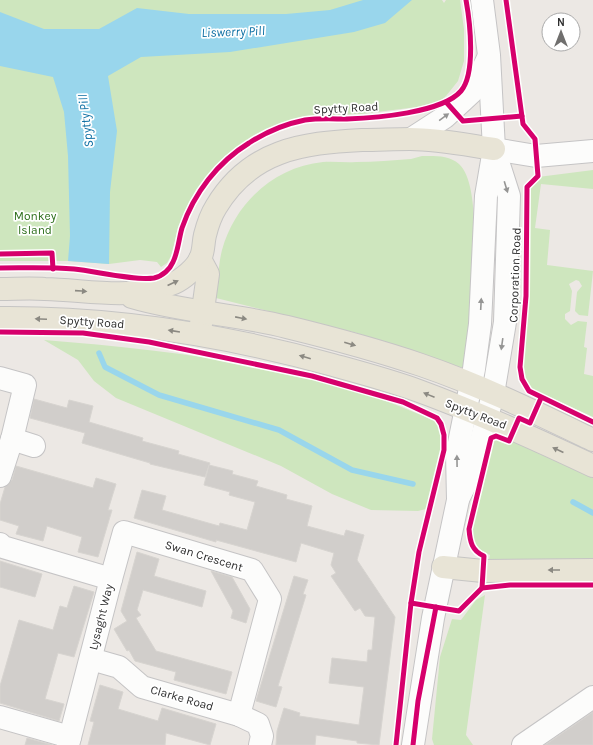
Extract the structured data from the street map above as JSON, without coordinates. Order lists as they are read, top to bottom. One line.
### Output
{"streets":{"main road":["Spytty Road"],"street":["Corporation Road","Swan Crescent","Lysaght Way","Clarke Road"]},"crossings":[["Spytty Road","Corporation Road"],["Swan Crescent","Lysaght Way"],["Swan Crescent","Clarke Road"],["Lysaght Way","Clarke Road"]],"water":["Liswerry Pill","Spytty Pill"],"parks":["Monkey Island"],"north":"top"}
